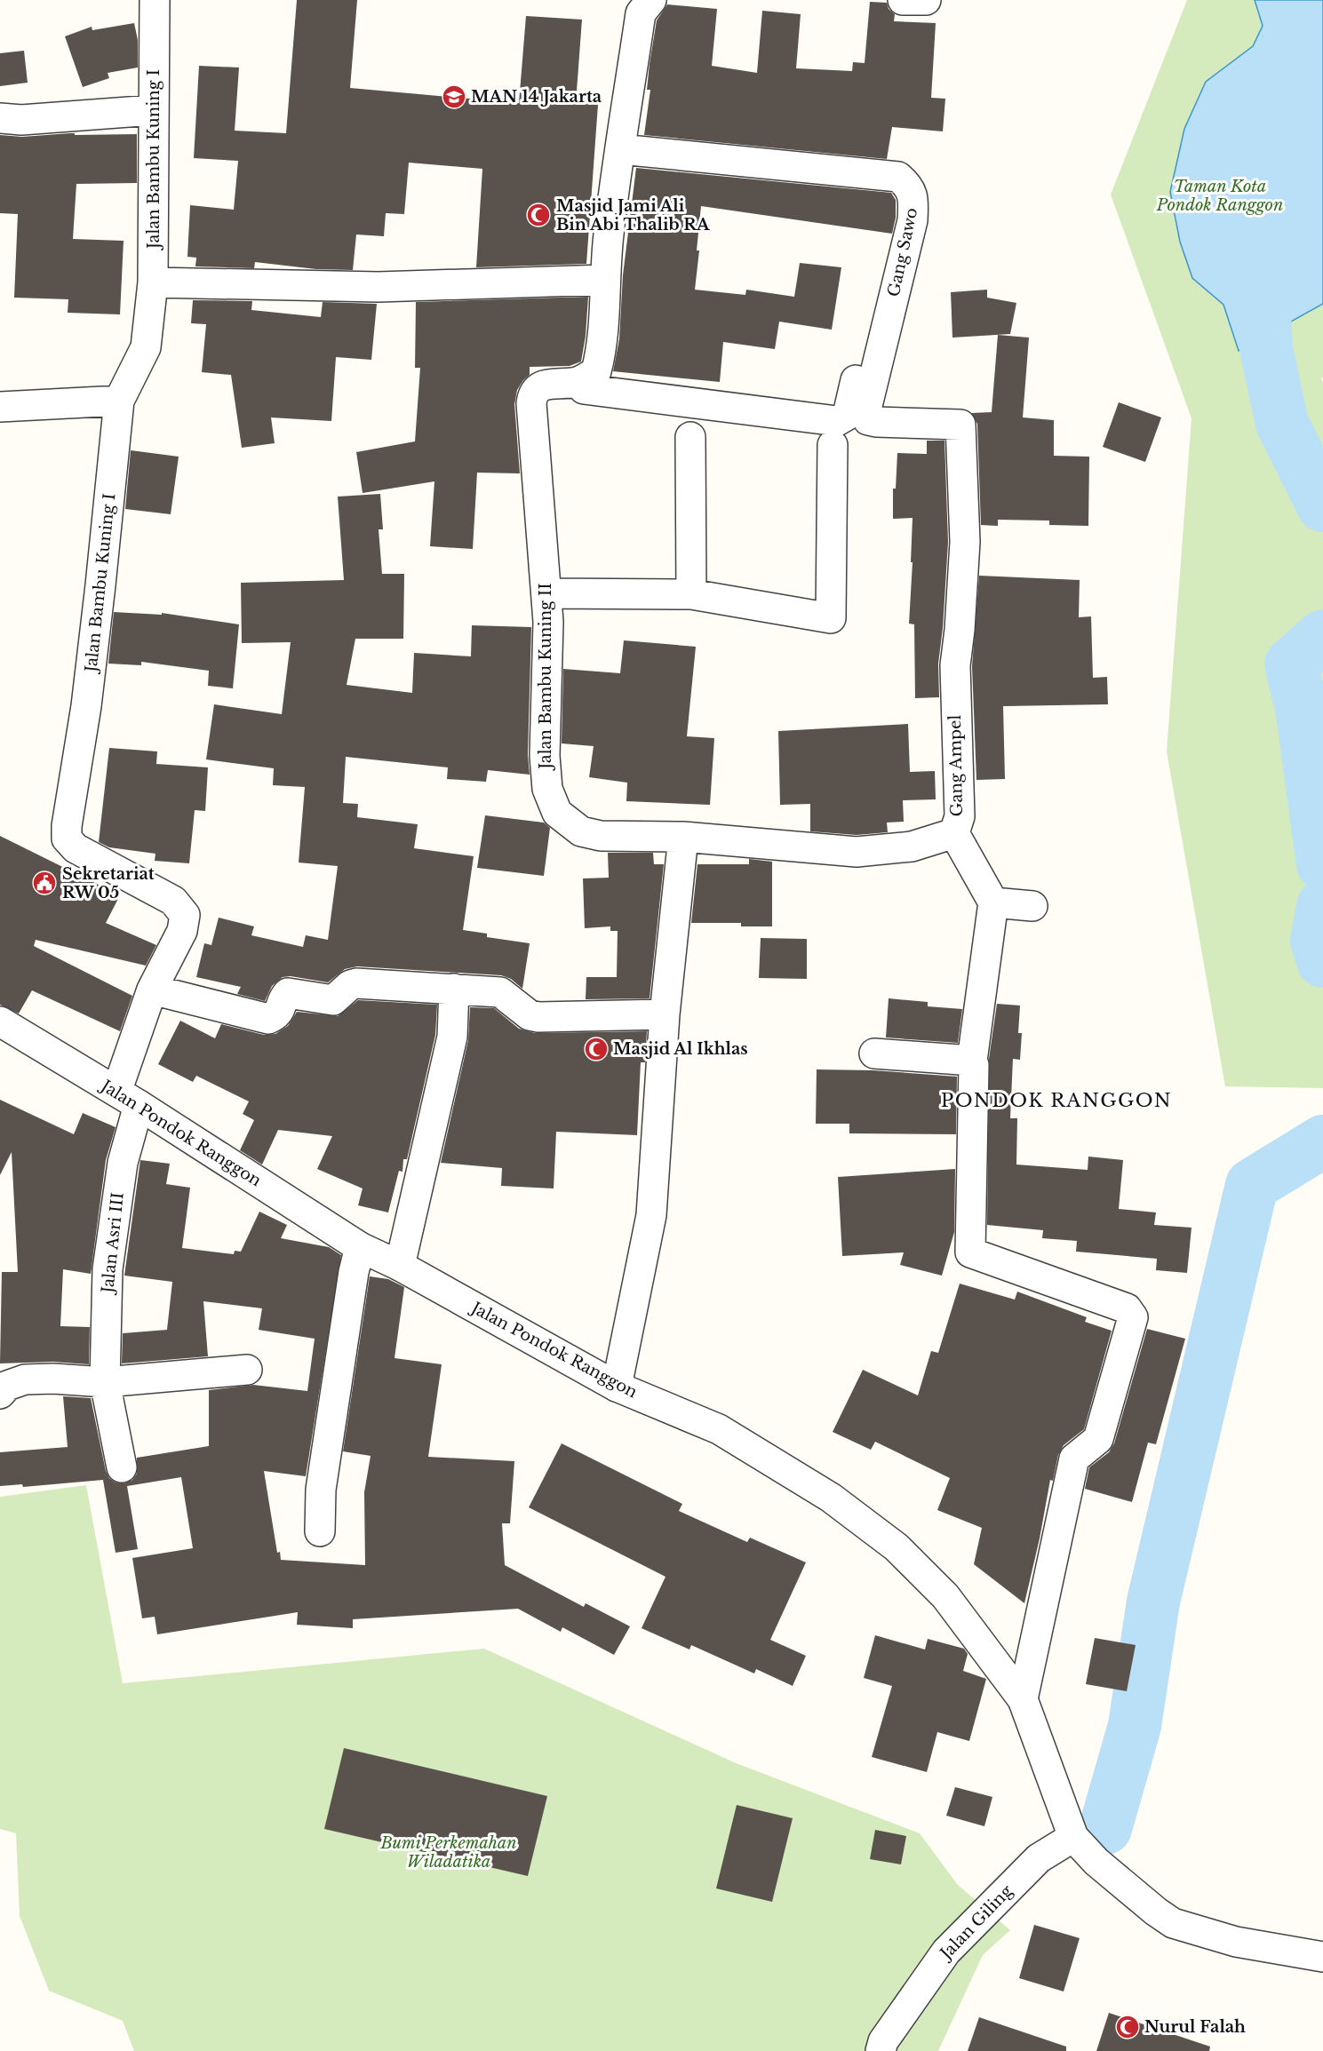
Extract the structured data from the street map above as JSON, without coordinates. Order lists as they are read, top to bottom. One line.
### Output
{"streets":{"street":["Jalan Bambu Kuning I","Gang Sawo","Jalan Bambu Kuning II","Gang Ampel","Jalan Pondok Ranggon","Jalan Asri III","Jalan Giling"]},"crossings":[["Jalan Bambu Kuning I","Jalan Pondok Ranggon"],["Gang Sawo","Gang Ampel"],["Jalan Bambu Kuning II","Gang Ampel"],["Jalan Pondok Ranggon","Jalan Asri III"],["Jalan Pondok Ranggon","Jalan Giling"]],"districts":["PONDOK RANGGON"],"parks":["Taman Kota Pondok Ranggon","Bumi Perkemahan Wiladatika"],"places":{"school or university":["MAN 14 Jakarta"],"mosque":["Masjid Jami Ali Bin Abi Thalib RA","Masjid Al Ikhlas","Nurul Falah"],"public building":["Sekretariat RW 05"]}}
